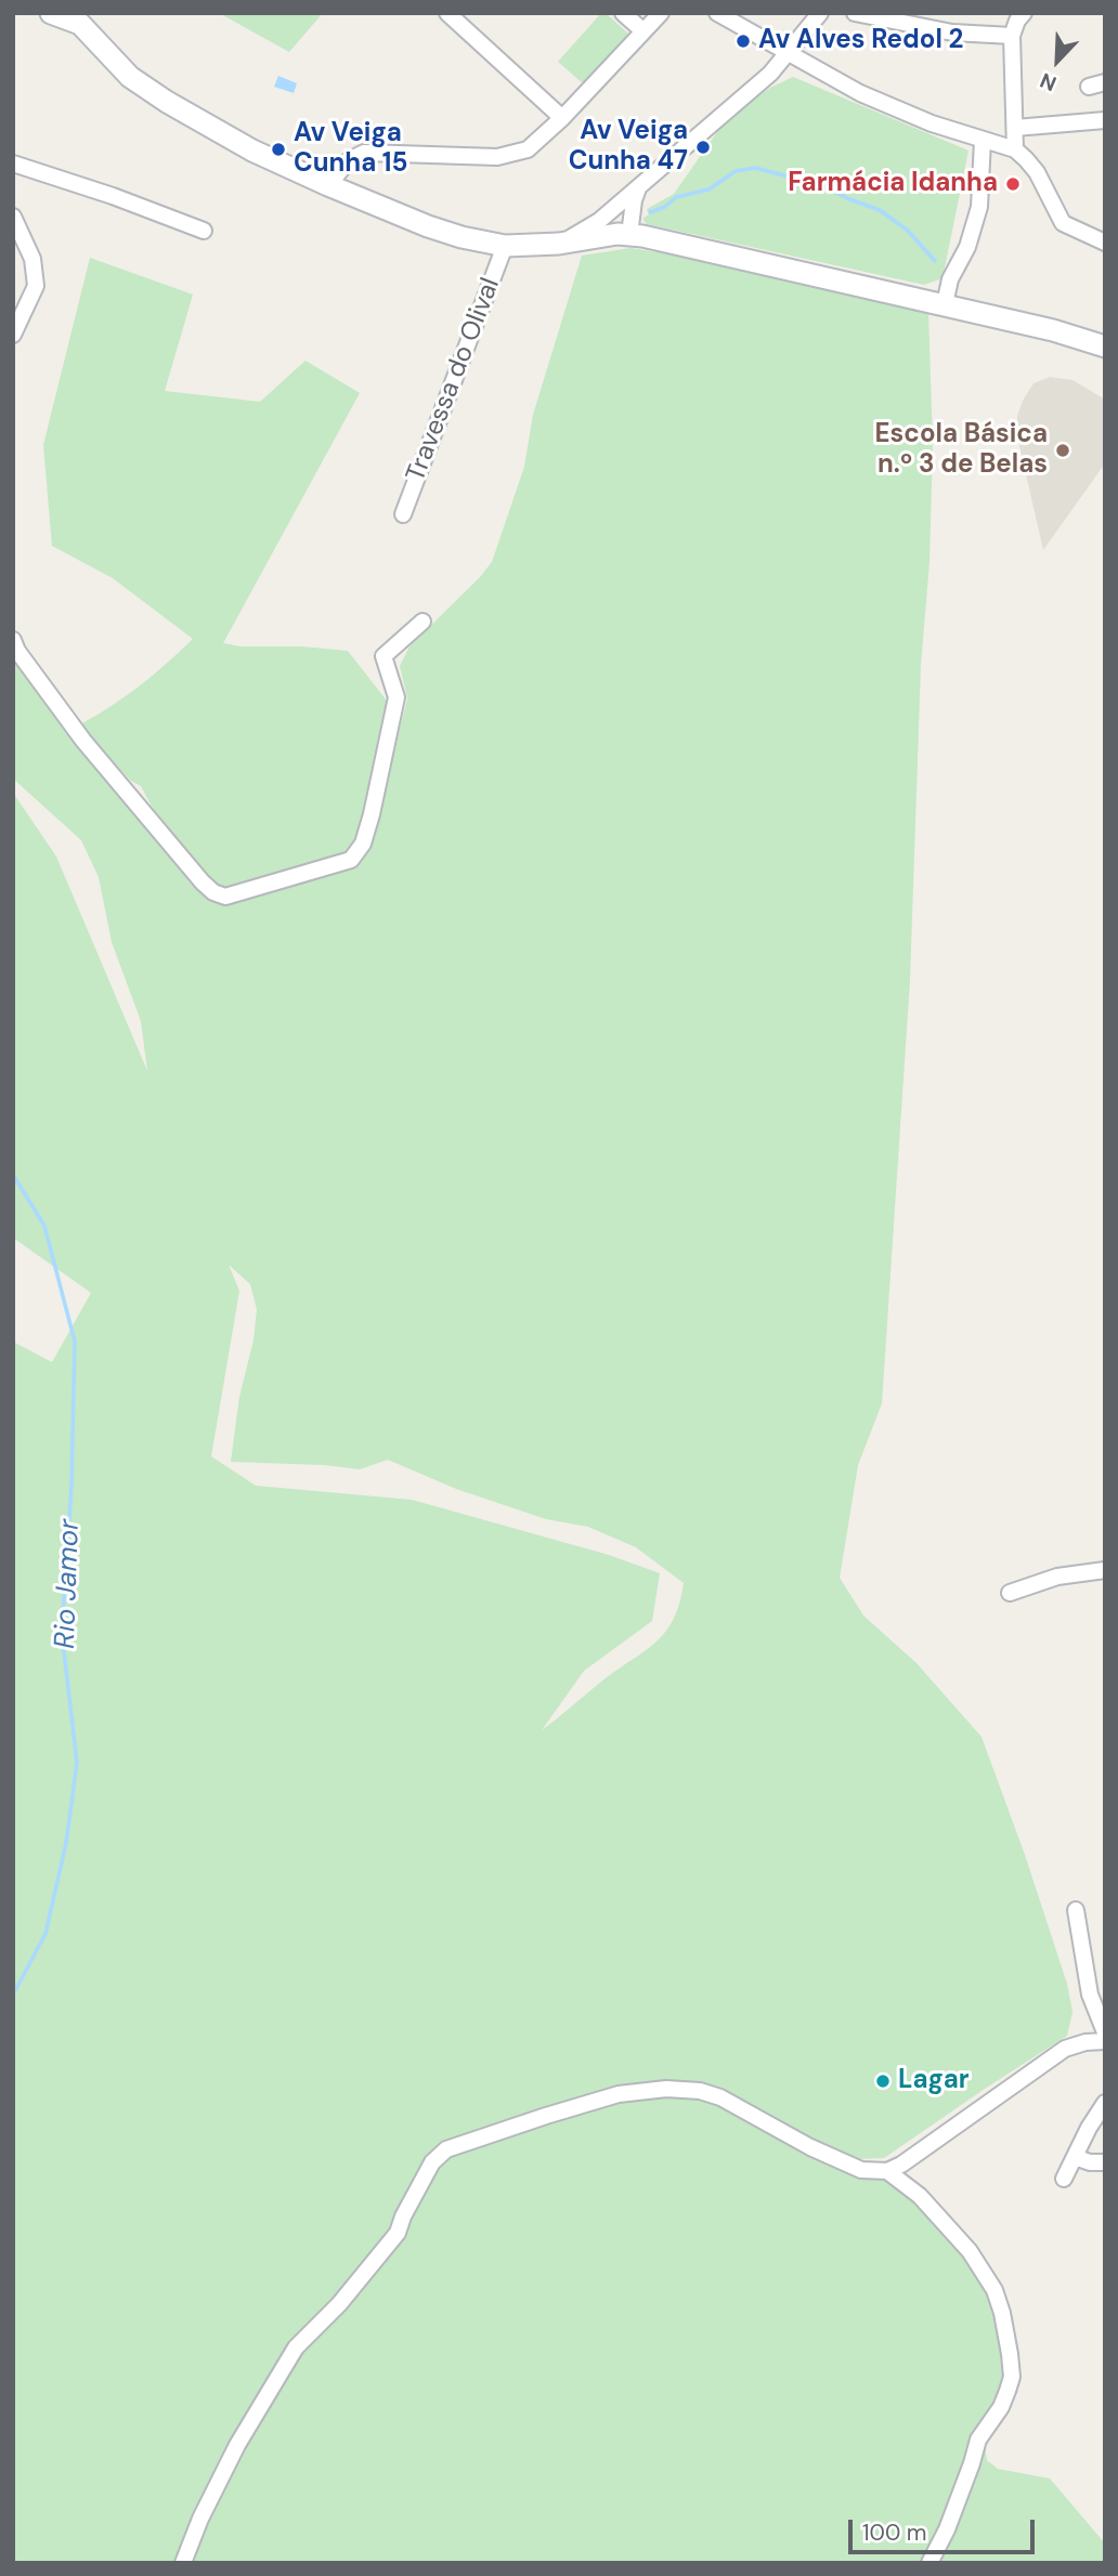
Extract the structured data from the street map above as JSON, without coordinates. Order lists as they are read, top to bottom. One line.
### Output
{"streets":{"street":["Travessa do Olival"]},"water":["Rio Jamor"],"places":["Av Alves Redol 2","Av Veiga Cunha 47","Av Veiga Cunha 15","Farmácia Idanha","Escola Básica n.º 3 de Belas","Lagar"],"scale_bar":"100 m","north":"bottom left"}
